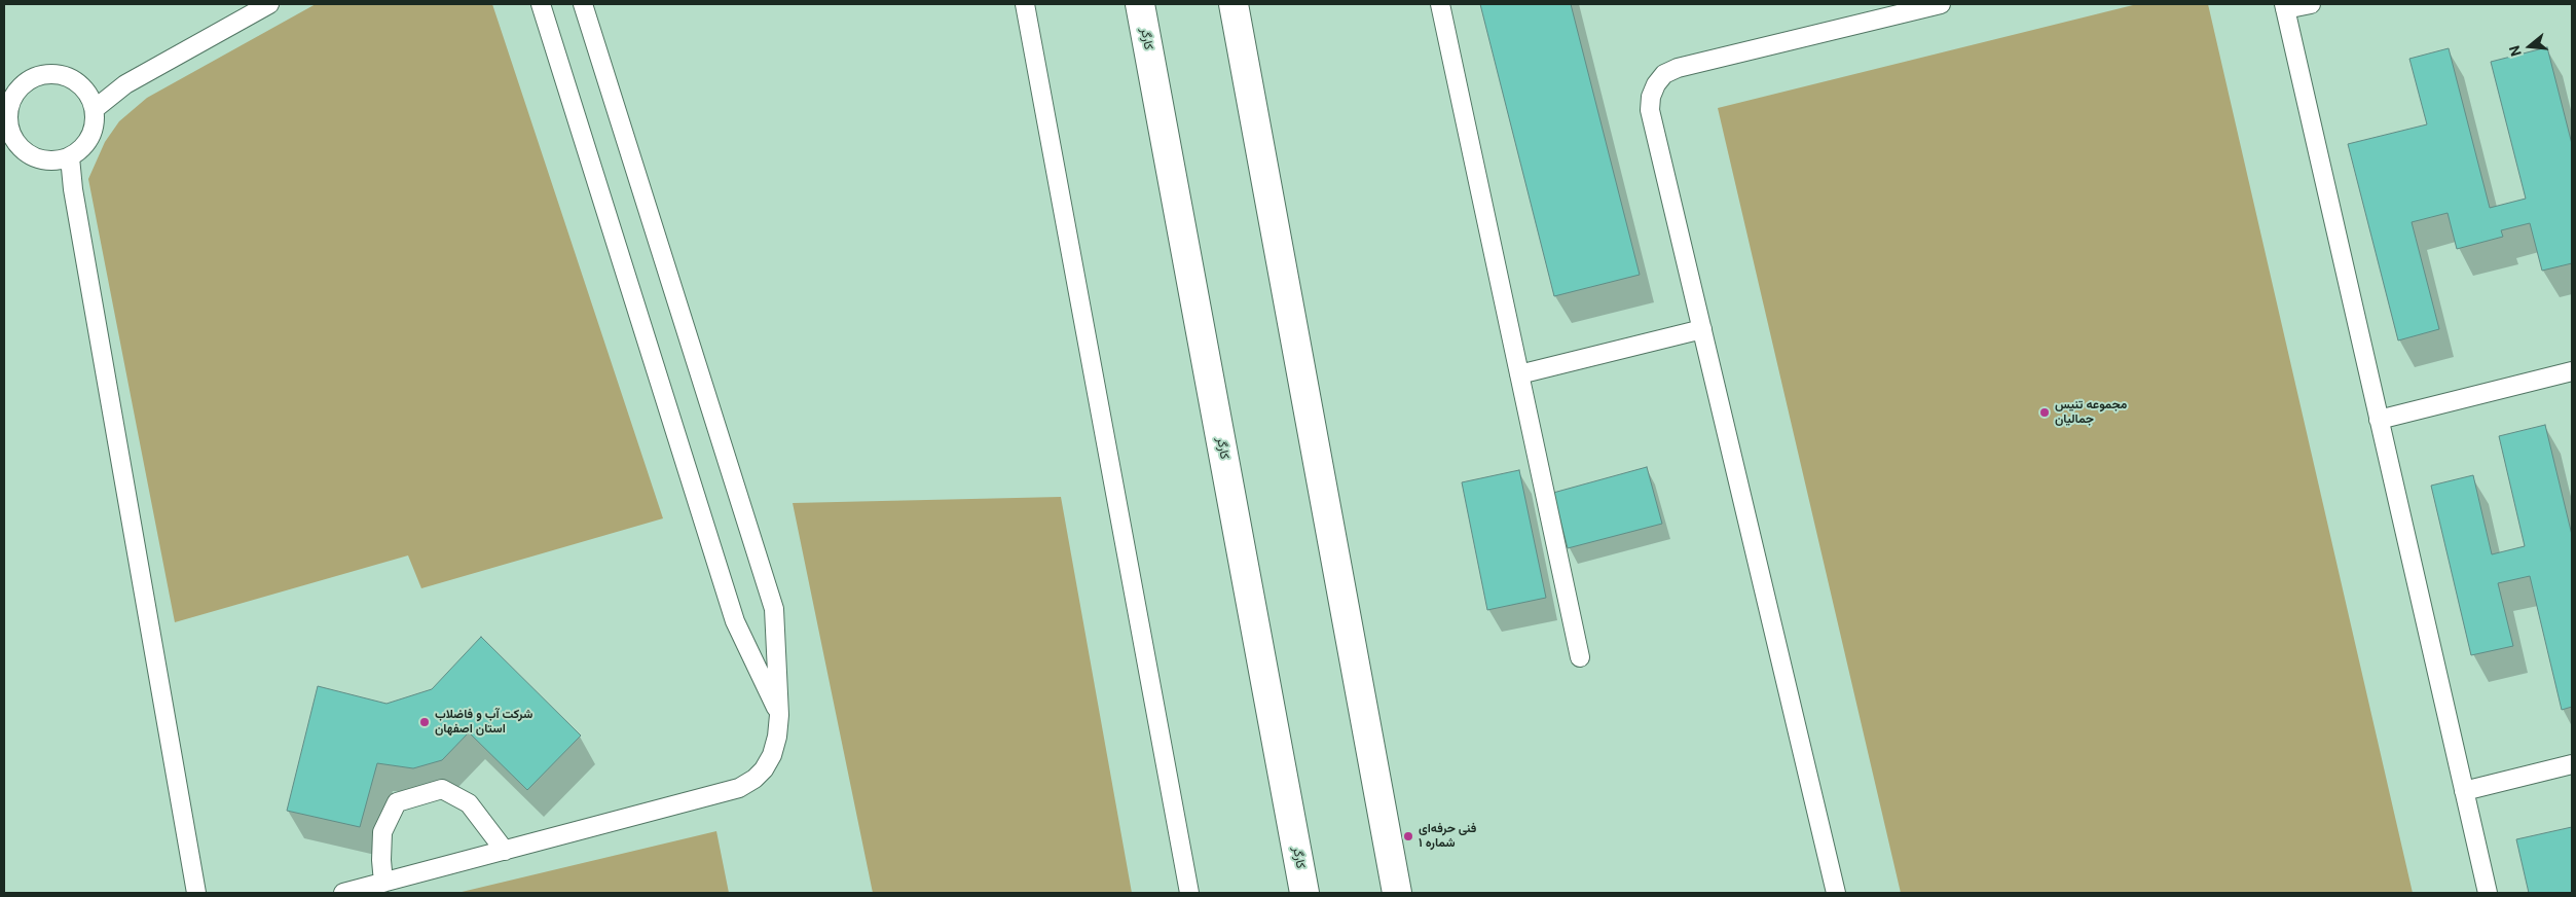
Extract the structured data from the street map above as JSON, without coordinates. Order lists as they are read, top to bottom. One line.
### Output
{"streets":{"main road":["کارگر"]},"places":["مجموعه تنیس جمالیان","شرکت آب و فاضلاب استان اصفهان","فنی حرفه‌ای شماره ۱"],"north":"left"}
